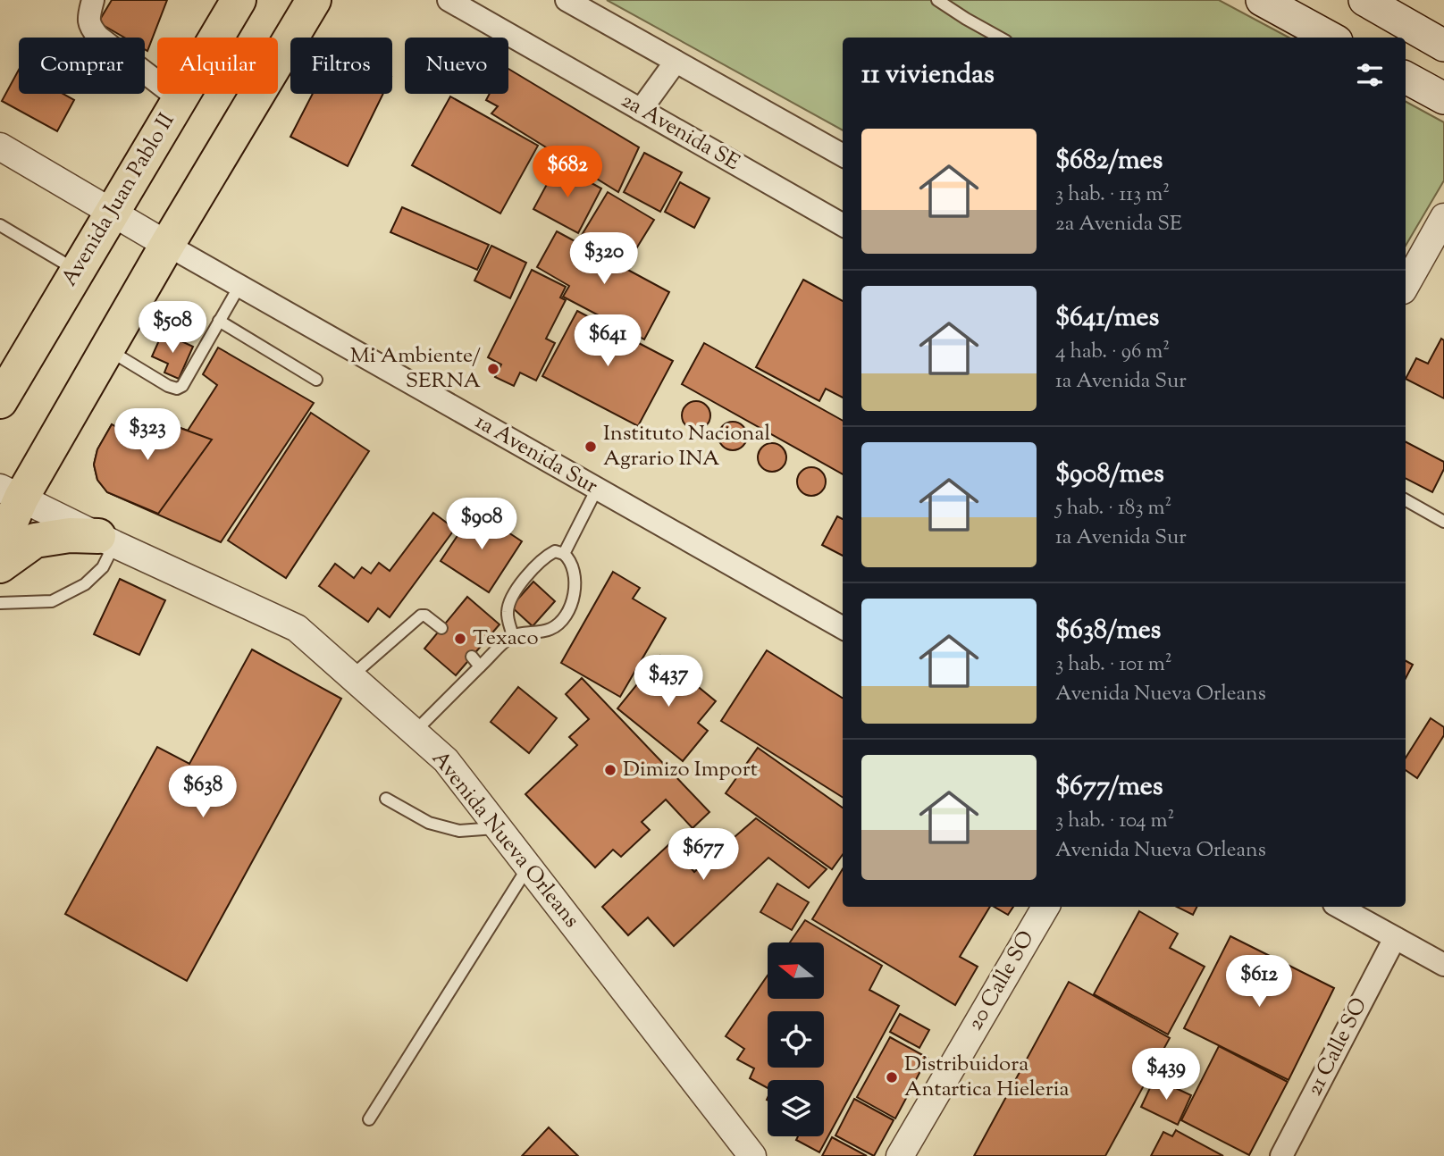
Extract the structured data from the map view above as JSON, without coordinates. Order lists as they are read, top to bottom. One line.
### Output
{"streets":{"highway":["Avenida Juan Pablo II"],"street":["2a Avenida SE","1a Avenida Sur","Avenida Nueva Orleans","20 Calle SO","21 Calle SO"]},"crossings":[["Avenida Juan Pablo II","1a Avenida Sur"]],"places":["Mi Ambiente/ SERNA","Instituto Nacional Agrario INA","Texaco","Dimizo Import","Distribuidora Antartica Hieleria"],"north":"left","page":{"chip":["Comprar","Alquilar","Filtros","Nuevo"],"heading":"11 viviendas","list":[{"name":"$682/mes","note":"3 hab. · 113 m² · 2a Avenida SE"},{"name":"$641/mes","note":"4 hab. · 96 m² · 1a Avenida Sur"},{"name":"$908/mes","note":"5 hab. · 183 m² · 1a Avenida Sur"},{"name":"$638/mes","note":"3 hab. · 101 m² · Avenida Nueva Orleans"},{"name":"$677/mes","note":"3 hab. · 104 m² · Avenida Nueva Orleans"}],"price":["$682","$320","$508","$641","$323","$908","$437","$638","$677","$612","$439"]}}
